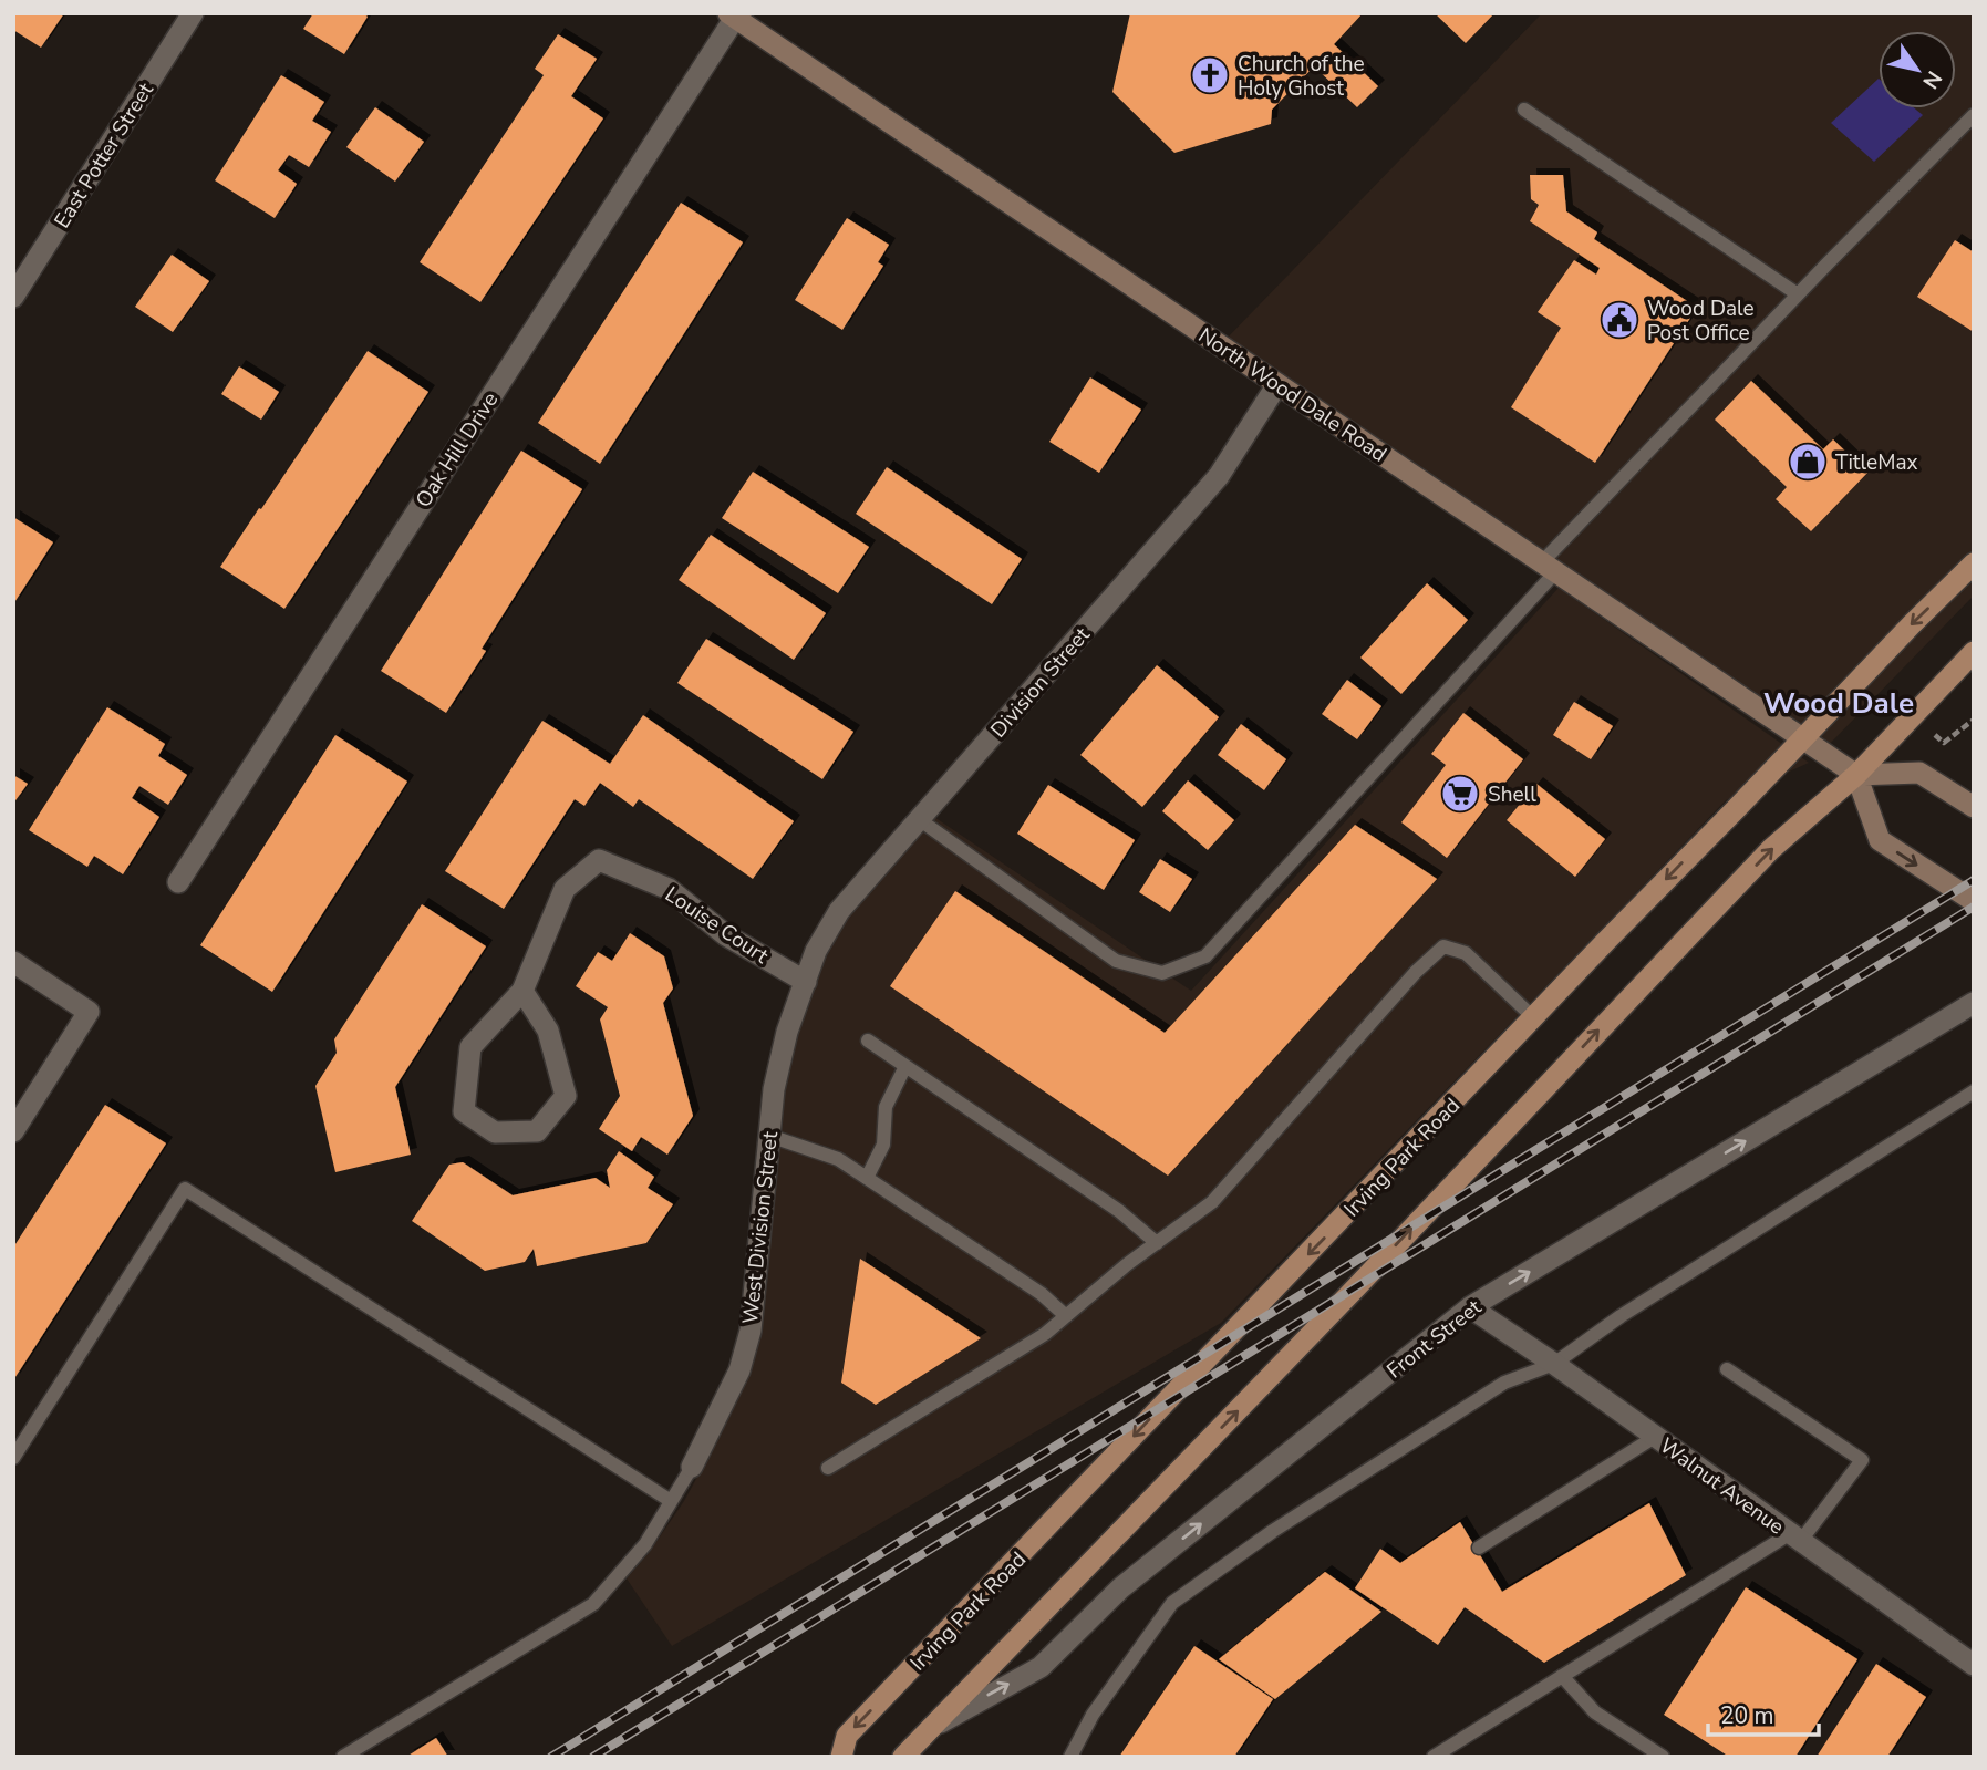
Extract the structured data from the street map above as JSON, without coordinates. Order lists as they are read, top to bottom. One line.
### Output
{"streets":{"main road":["North Wood Dale Road","Irving Park Road"],"street":["East Potter Street","Oak Hill Drive","Division Street","Louise Court","West Division Street","Front Street","Walnut Avenue"]},"crossings":[["North Wood Dale Road","Oak Hill Drive"],["North Wood Dale Road","Division Street"],["North Wood Dale Road","Irving Park Road"],["Division Street","Louise Court"],["Division Street","West Division Street"],["Louise Court","West Division Street"],["Front Street","Walnut Avenue"]],"one_way":["Front Street"],"districts":["Wood Dale"],"places":{"church":["Church of the Holy Ghost"],"public building":["Wood Dale Post Office"],"shop":["TitleMax"],"supermarket":["Shell"]},"scale_bar":"20 m","north":"bottom right"}
